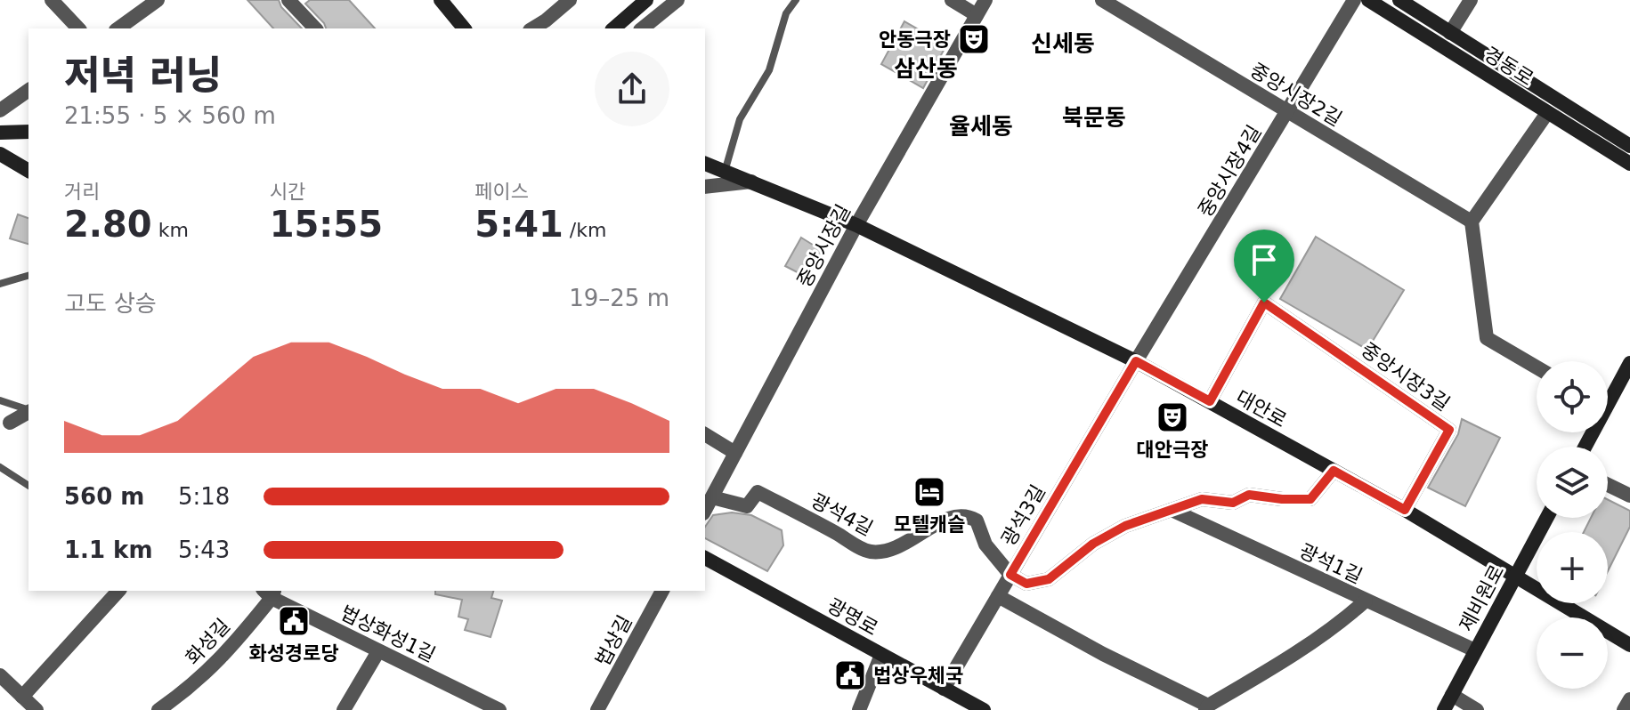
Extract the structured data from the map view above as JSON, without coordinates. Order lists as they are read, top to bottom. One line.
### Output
{"streets":{"street":["경동로","중앙시장2길","중앙시장4길","중앙시장길","중앙시장3길","대안로","광석4길","광석3길","광석1길","제비원로","광명로","법상화성1길","법상길","화성길"]},"crossings":[["중앙시장2길","중앙시장4길"],["중앙시장4길","대안로"],["중앙시장4길","광석3길"],["중앙시장길","대안로"],["중앙시장길","광석4길"],["중앙시장3길","대안로"],["대안로","광석3길"],["대안로","제비원로"],["광석4길","광석3길"],["광석3길","광명로"],["광석1길","제비원로"],["법상화성1길","화성길"]],"districts":["신세동","삼산동","북문동","율세동"],"places":{"theatre":["안동극장","대안극장"],"hotel":["모텔캐슬"],"public building":["화성경로당","법상우체국"]},"page":{"heading":["저녁 러닝","21:55 · 5 × 560 m"],"stats":[["거리","2.80 km"],["시간","15:55"],["페이스","5:41 /km"]],"chart":["고도 상승","19–25 m"],"map_buttons":["+","−"],"list":[{"name":"560 m","note":"5:18"},{"name":"1.1 km","note":"5:43"}]}}
